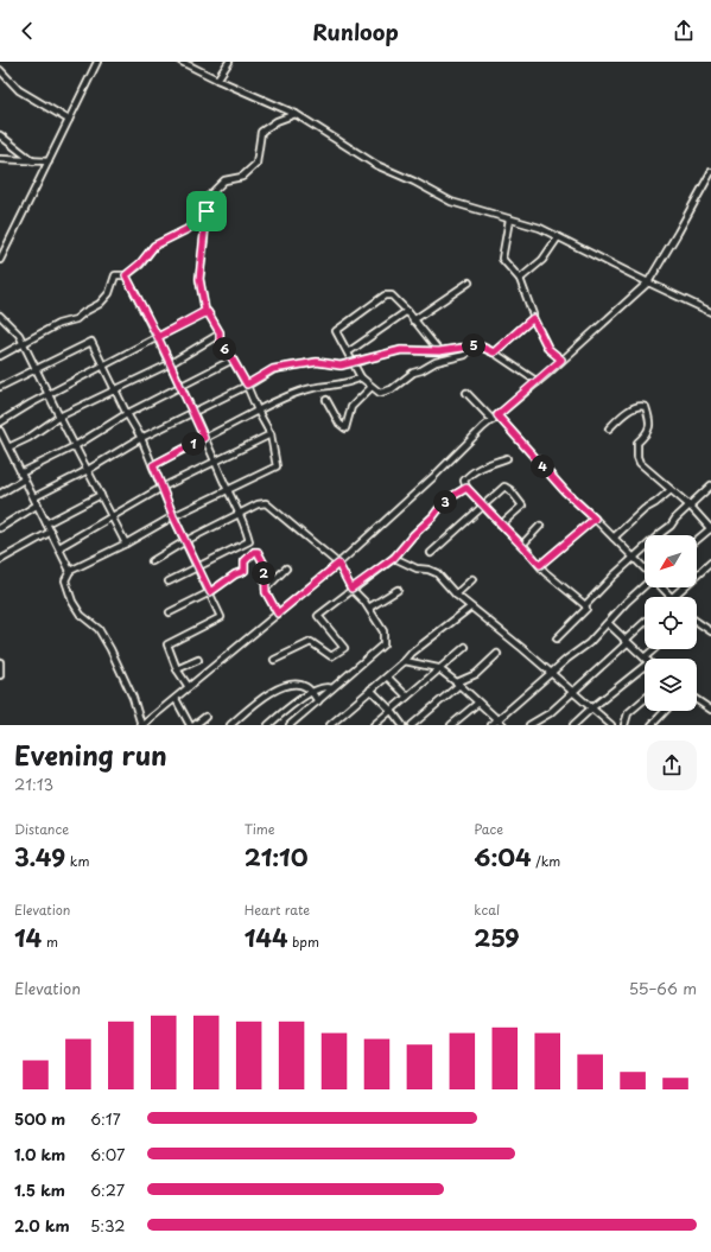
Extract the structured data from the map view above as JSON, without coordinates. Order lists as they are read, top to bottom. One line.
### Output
{"north":"bottom left","page":{"header":"Runloop","pins":["5","6","1","4","3","2"],"heading":["Evening run","21:13"],"stats":[["Distance","3.49 km"],["Time","21:10"],["Pace","6:04 /km"],["Elevation","14 m"],["Heart rate","144 bpm"],["kcal","259"]],"chart":["Elevation","55–66 m"],"list":[{"name":"500 m","note":"6:17"},{"name":"1.0 km","note":"6:07"},{"name":"1.5 km","note":"6:27"},{"name":"2.0 km","note":"5:32"}]}}
